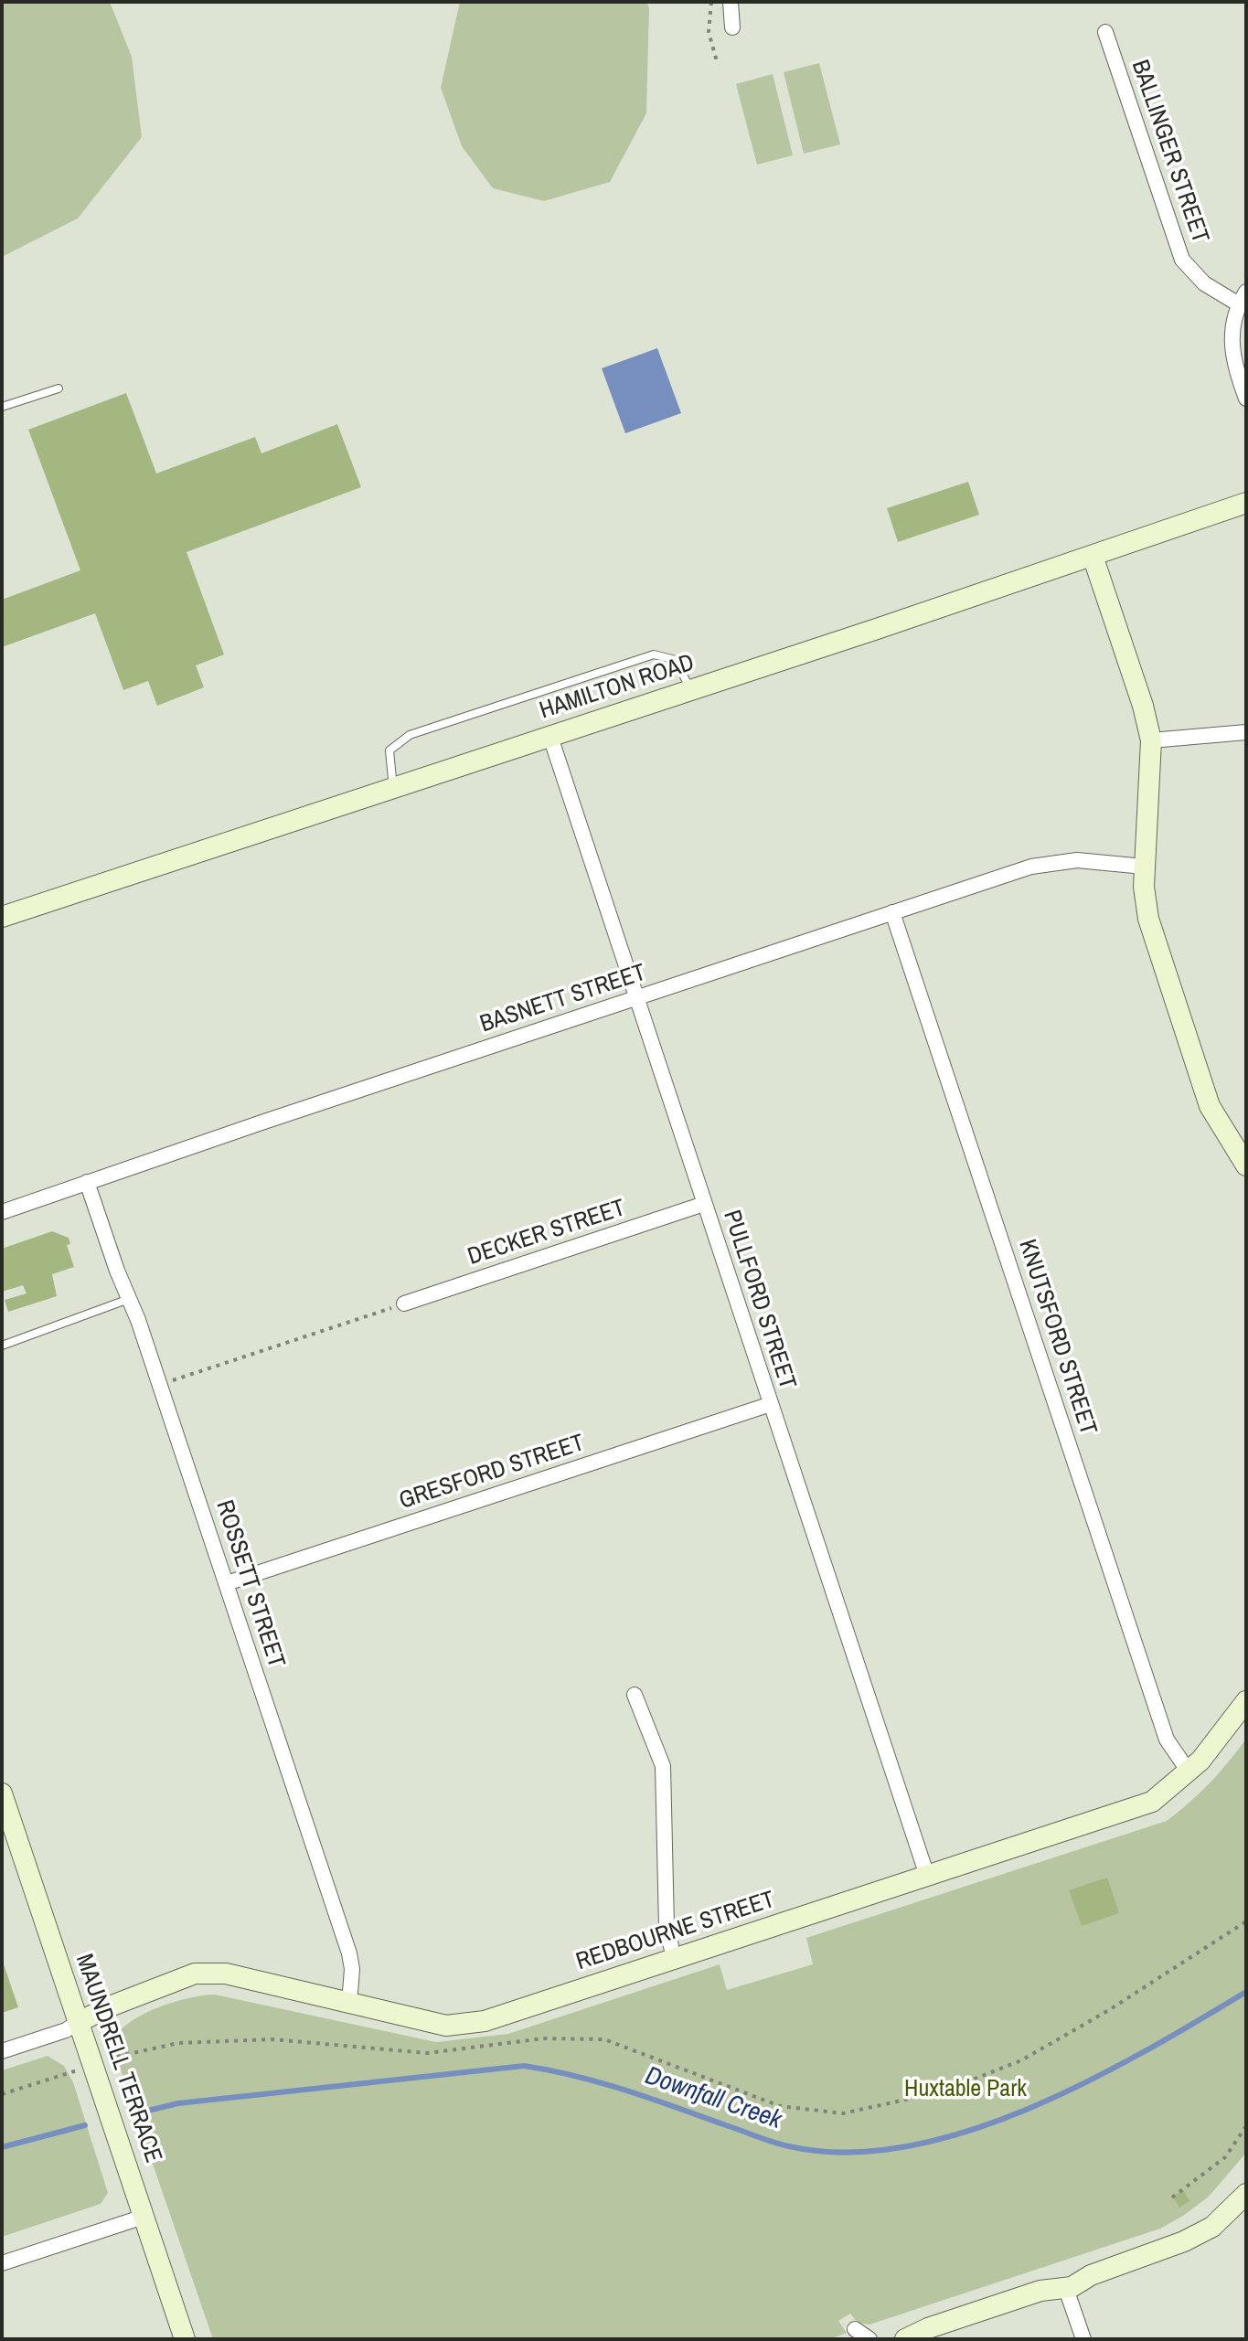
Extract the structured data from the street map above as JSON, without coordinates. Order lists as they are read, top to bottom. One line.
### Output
{"streets":{"street":["BALLINGER STREET","HAMILTON ROAD","BASNETT STREET","DECKER STREET","PULLFORD STREET","KNUTSFORD STREET","GRESFORD STREET","ROSSETT STREET","REDBOURNE STREET","MAUNDRELL TERRACE"]},"crossings":[["HAMILTON ROAD","PULLFORD STREET"],["BASNETT STREET","PULLFORD STREET"],["BASNETT STREET","KNUTSFORD STREET"],["BASNETT STREET","ROSSETT STREET"],["DECKER STREET","PULLFORD STREET"],["PULLFORD STREET","GRESFORD STREET"],["PULLFORD STREET","REDBOURNE STREET"],["KNUTSFORD STREET","REDBOURNE STREET"],["GRESFORD STREET","ROSSETT STREET"],["ROSSETT STREET","REDBOURNE STREET"],["REDBOURNE STREET","MAUNDRELL TERRACE"]],"water":["Downfall Creek"],"parks":["Huxtable Park"]}
